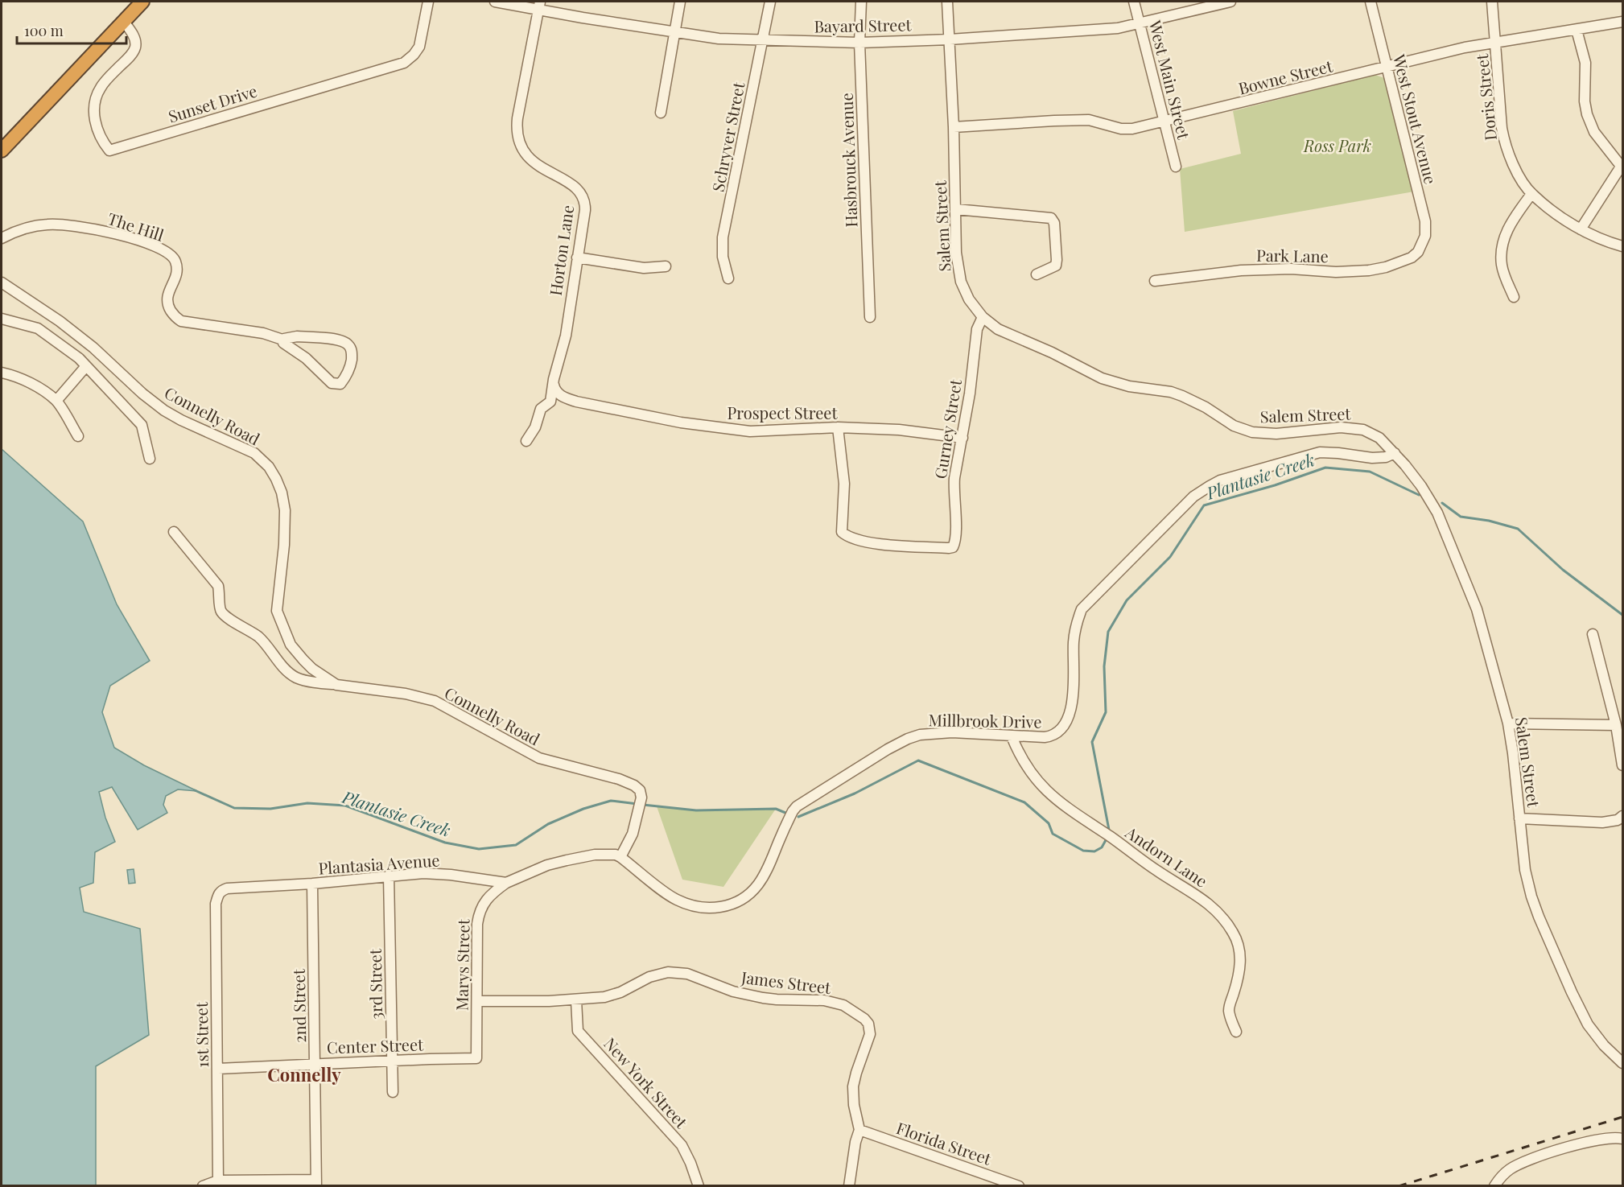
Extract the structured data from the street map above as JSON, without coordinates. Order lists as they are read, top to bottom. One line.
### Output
{"streets":{"street":["Bayard Street","Bowne Street","West Main Street","Doris Street","Sunset Drive","West Stout Avenue","Schryver Street","Hasbrouck Avenue","The Hill","Salem Street","Horton Lane","Park Lane","Prospect Street","Connelly Road","Gurney Street","Millbrook Drive","Andorn Lane","Plantasia Avenue","Marys Street","James Street","3rd Street","2nd Street","1st Street","Center Street","New York Street","Florida Street"]},"crossings":[["Bayard Street","West Main Street"],["Bayard Street","Schryver Street"],["Bayard Street","Hasbrouck Avenue"],["Bayard Street","Salem Street"],["Bayard Street","Horton Lane"],["Bowne Street","West Main Street"],["Bowne Street","Doris Street"],["Bowne Street","West Stout Avenue"],["Bowne Street","Salem Street"],["West Stout Avenue","Park Lane"],["Salem Street","Gurney Street"],["Salem Street","Millbrook Drive"],["Horton Lane","Prospect Street"],["Prospect Street","Gurney Street"],["Connelly Road","Millbrook Drive"],["Millbrook Drive","Andorn Lane"],["Plantasia Avenue","Marys Street"],["Plantasia Avenue","3rd Street"],["Plantasia Avenue","2nd Street"],["Plantasia Avenue","1st Street"],["Marys Street","James Street"],["Marys Street","Center Street"],["James Street","New York Street"],["James Street","Florida Street"],["3rd Street","Center Street"],["2nd Street","Center Street"],["1st Street","Center Street"]],"districts":["Connelly"],"water":["Plantasie Creek"],"parks":["Ross Park"],"scale_bar":"100 m"}
